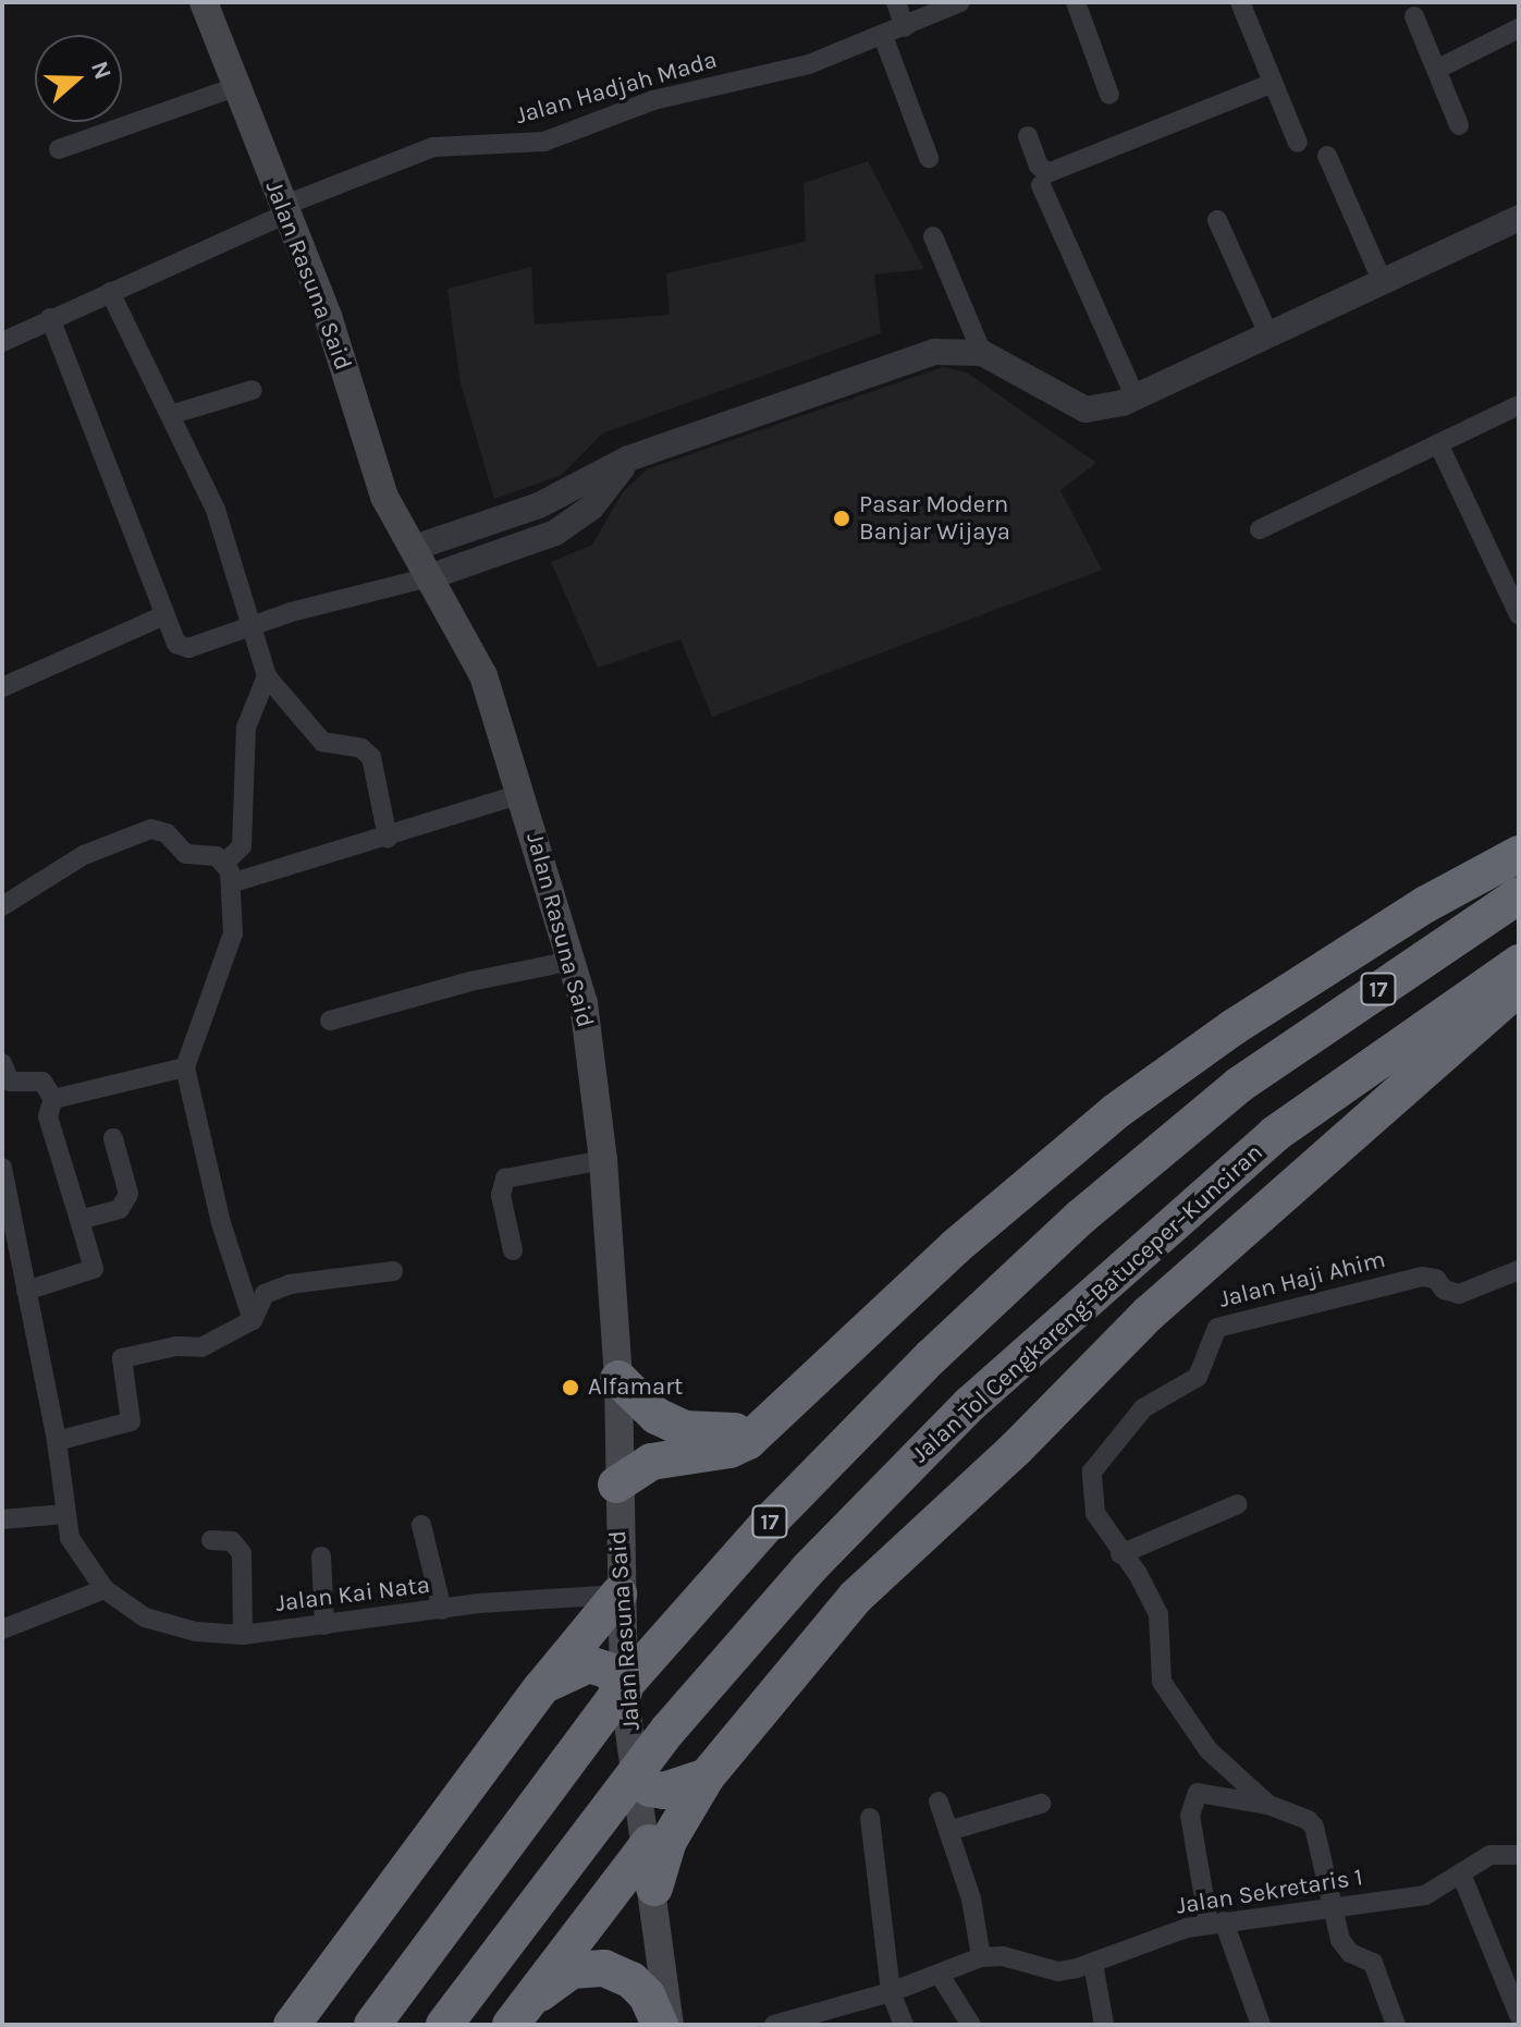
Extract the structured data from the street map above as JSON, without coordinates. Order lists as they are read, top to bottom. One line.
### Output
{"streets":{"highway":["17","Jalan Tol Cengkareng–Batuceper–Kunciran"],"main road":["Jalan Rasuna Said"],"street":["Jalan Hadjah Mada","Jalan Haji Ahim","Jalan Kai Nata","Jalan Sekretaris 1"]},"crossings":[["Jalan Hadjah Mada","Jalan Rasuna Said"],["Jalan Rasuna Said","Jalan Kai Nata"]],"places":["Pasar Modern Banjar Wijaya","Alfamart"],"north":"right"}
